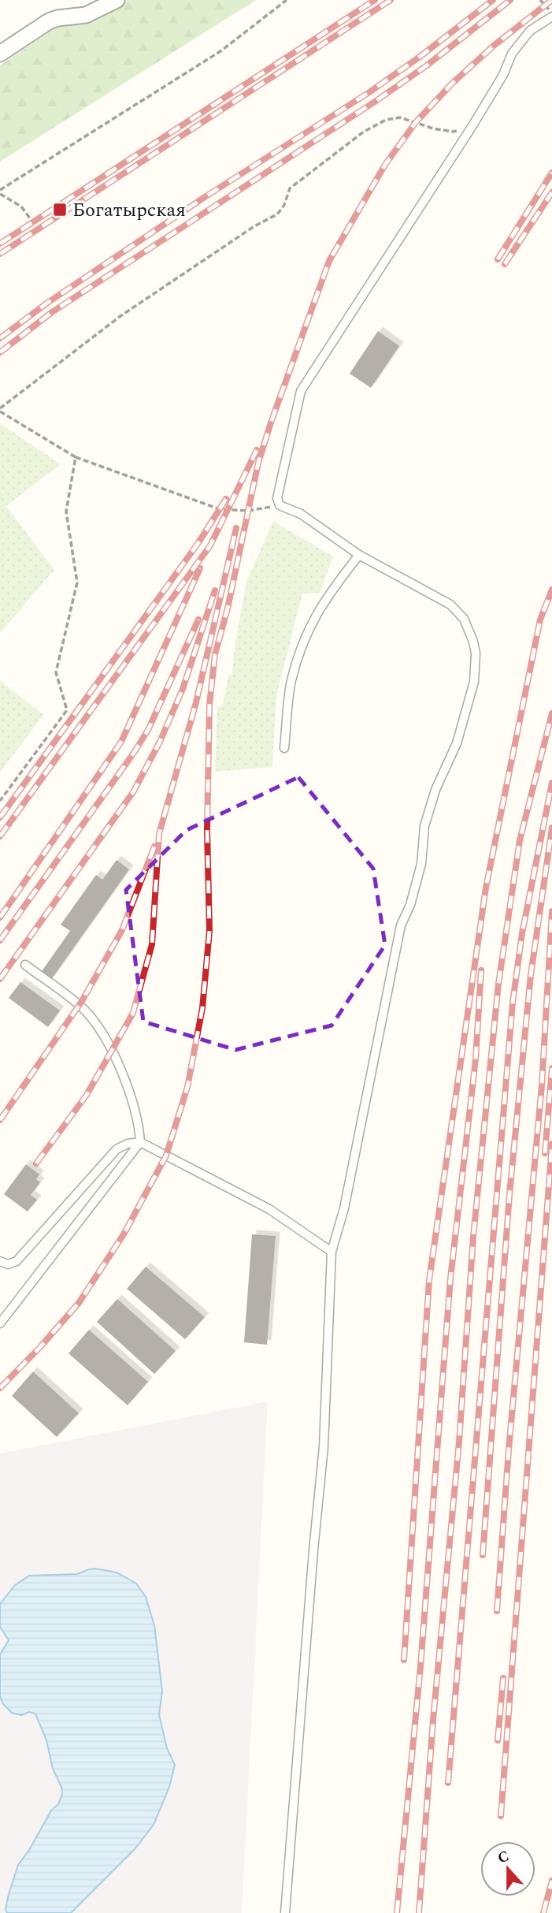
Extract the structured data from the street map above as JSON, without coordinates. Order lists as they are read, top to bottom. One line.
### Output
{"places":{"transit":["Богатырская"]},"north":"top"}
